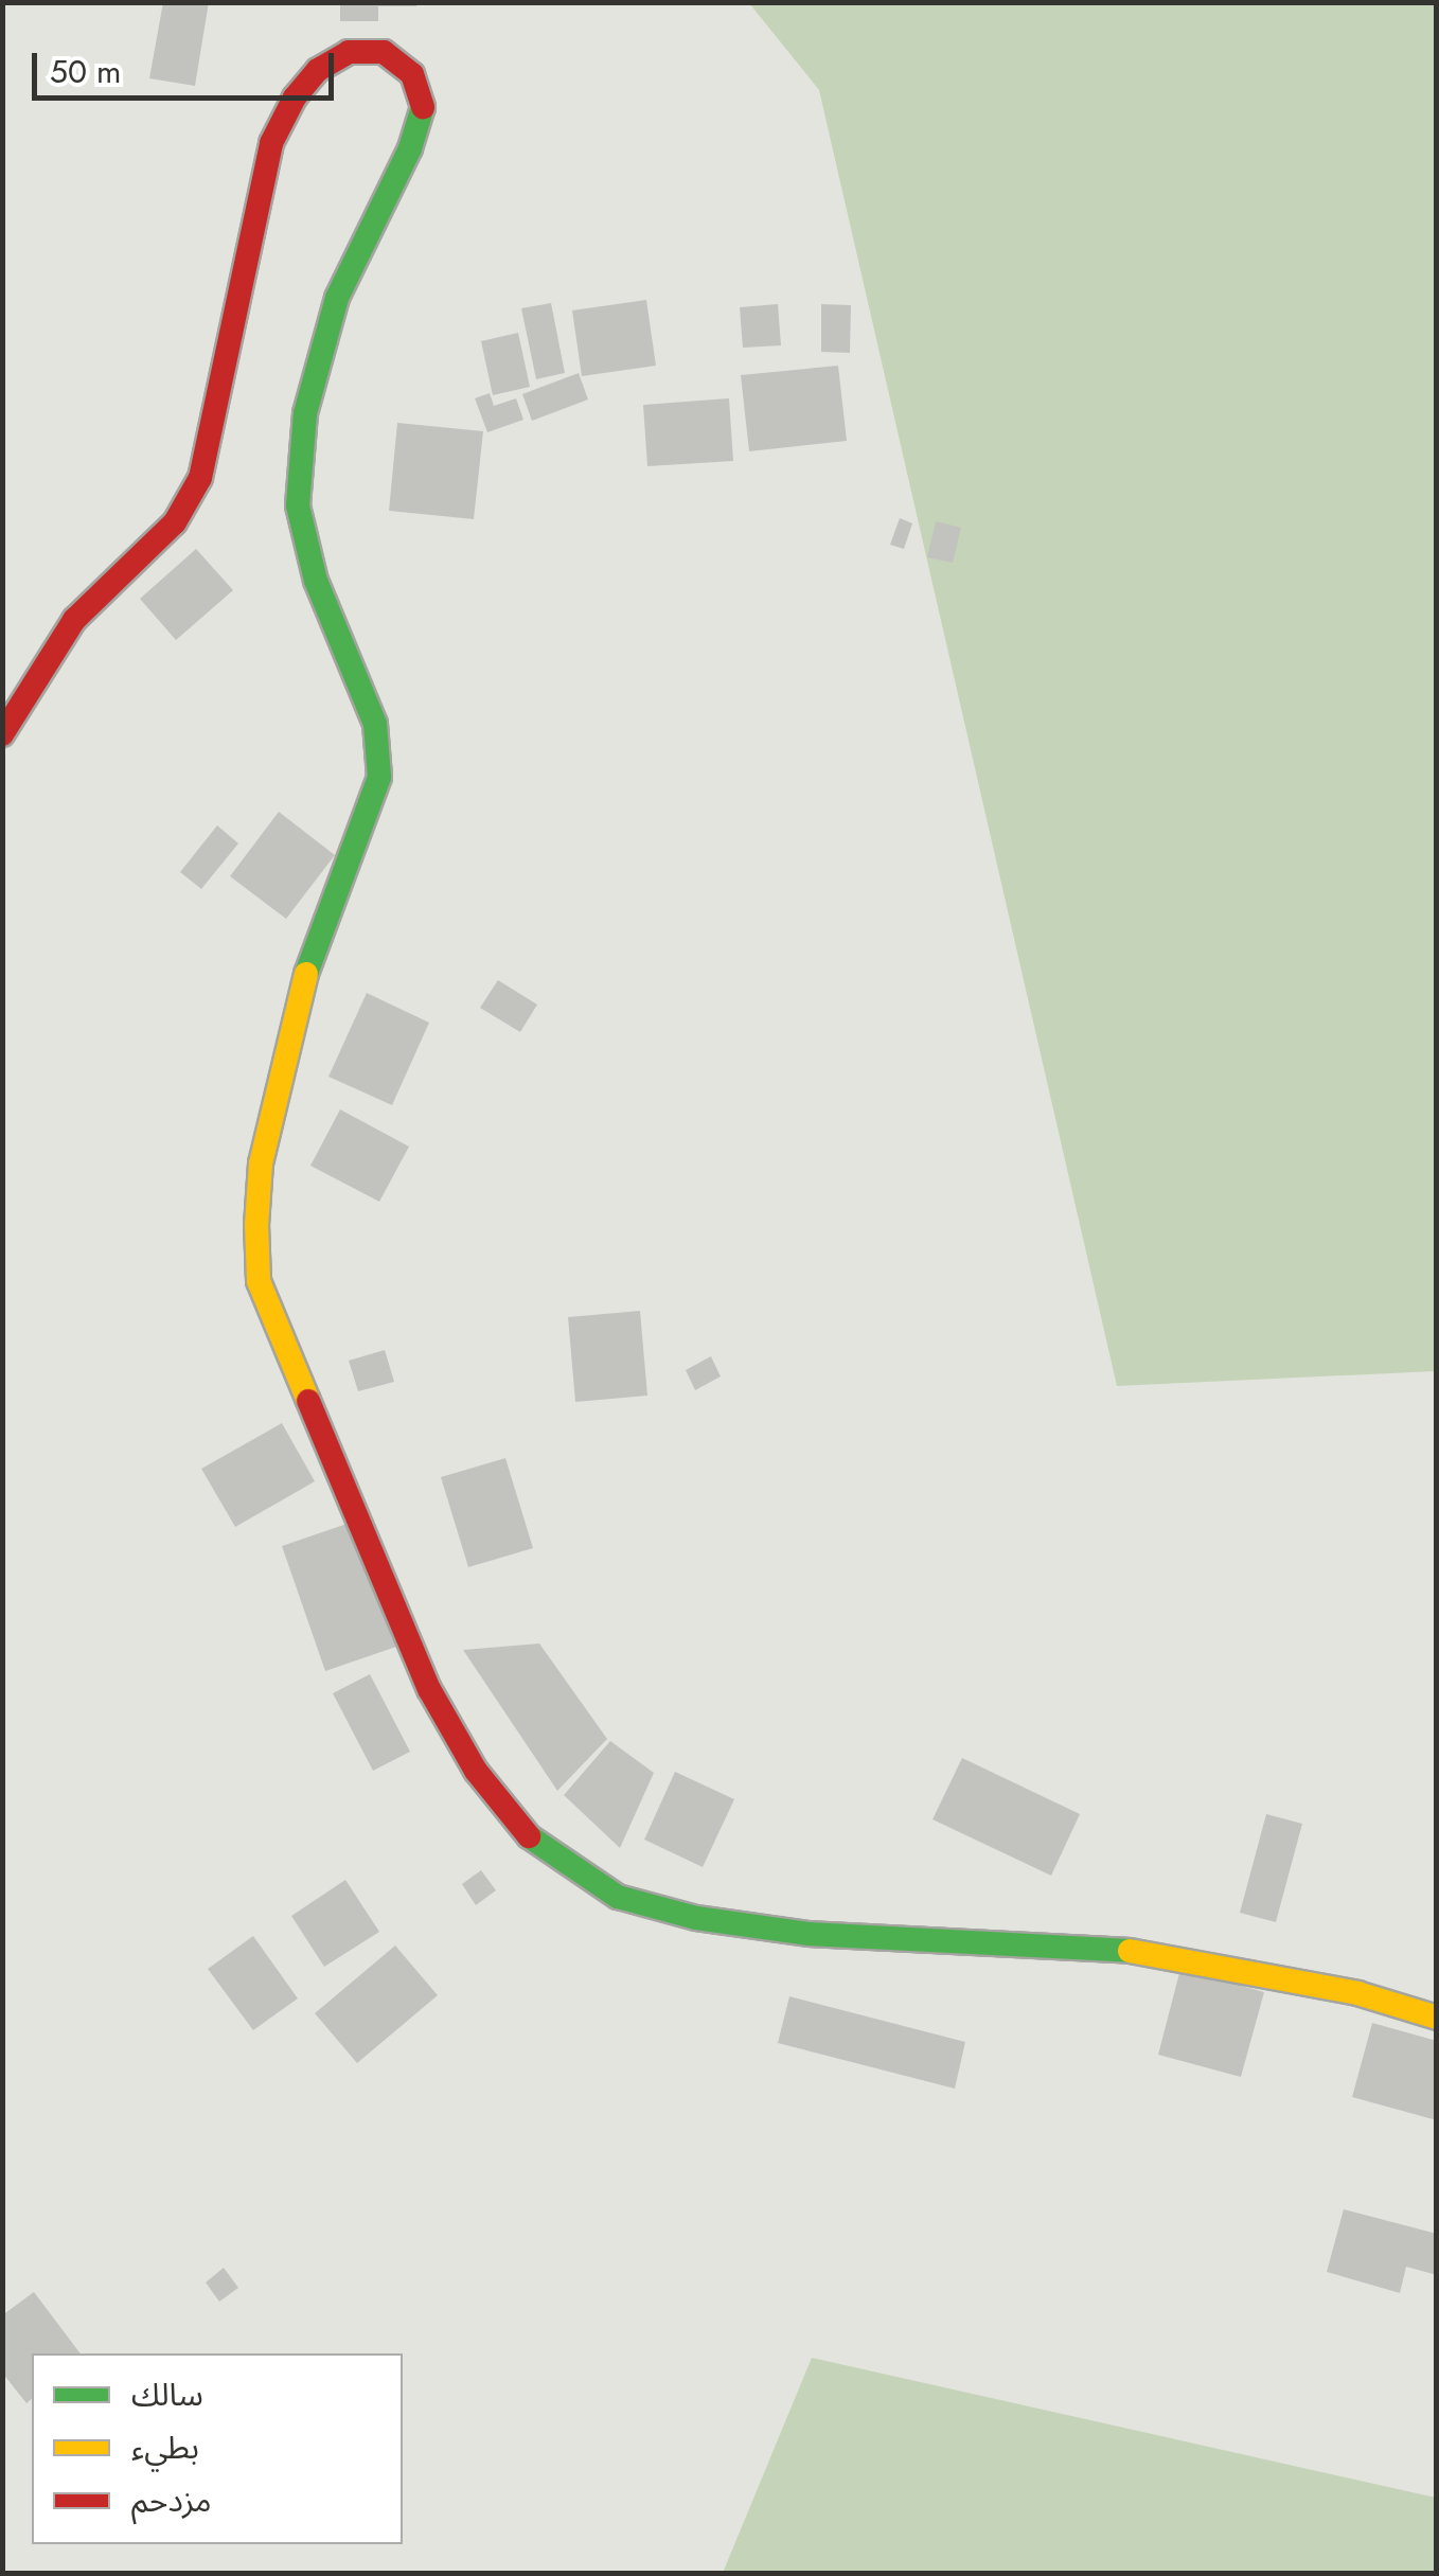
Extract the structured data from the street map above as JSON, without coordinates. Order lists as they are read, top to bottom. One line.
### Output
{"legend":["سالك","بطيء","مزدحم"],"scale_bar":"50 m"}
